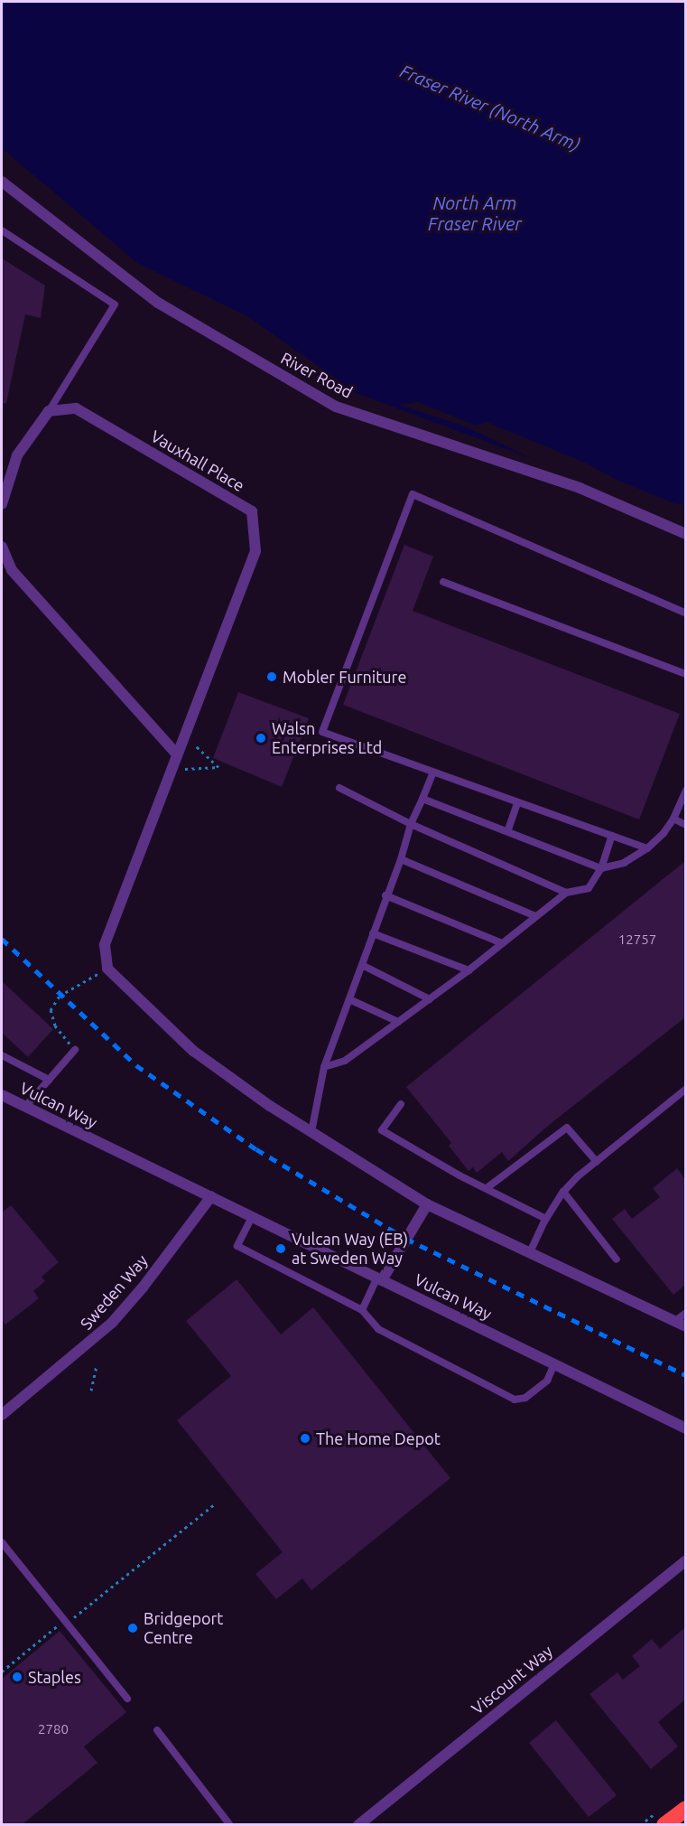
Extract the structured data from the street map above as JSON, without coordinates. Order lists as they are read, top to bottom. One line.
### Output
{"streets":{"street":["River Road","Vauxhall Place","Vulcan Way","Sweden Way","Viscount Way"]},"crossings":[["Vulcan Way","Sweden Way"]],"water":["Fraser River (North Arm)","North Arm Fraser River"],"places":["Mobler Furniture","Walsn Enterprises Ltd","Vulcan Way (EB) at Sweden Way","The Home Depot","Bridgeport Centre","Staples"],"house_numbers":["12757","2780"]}
